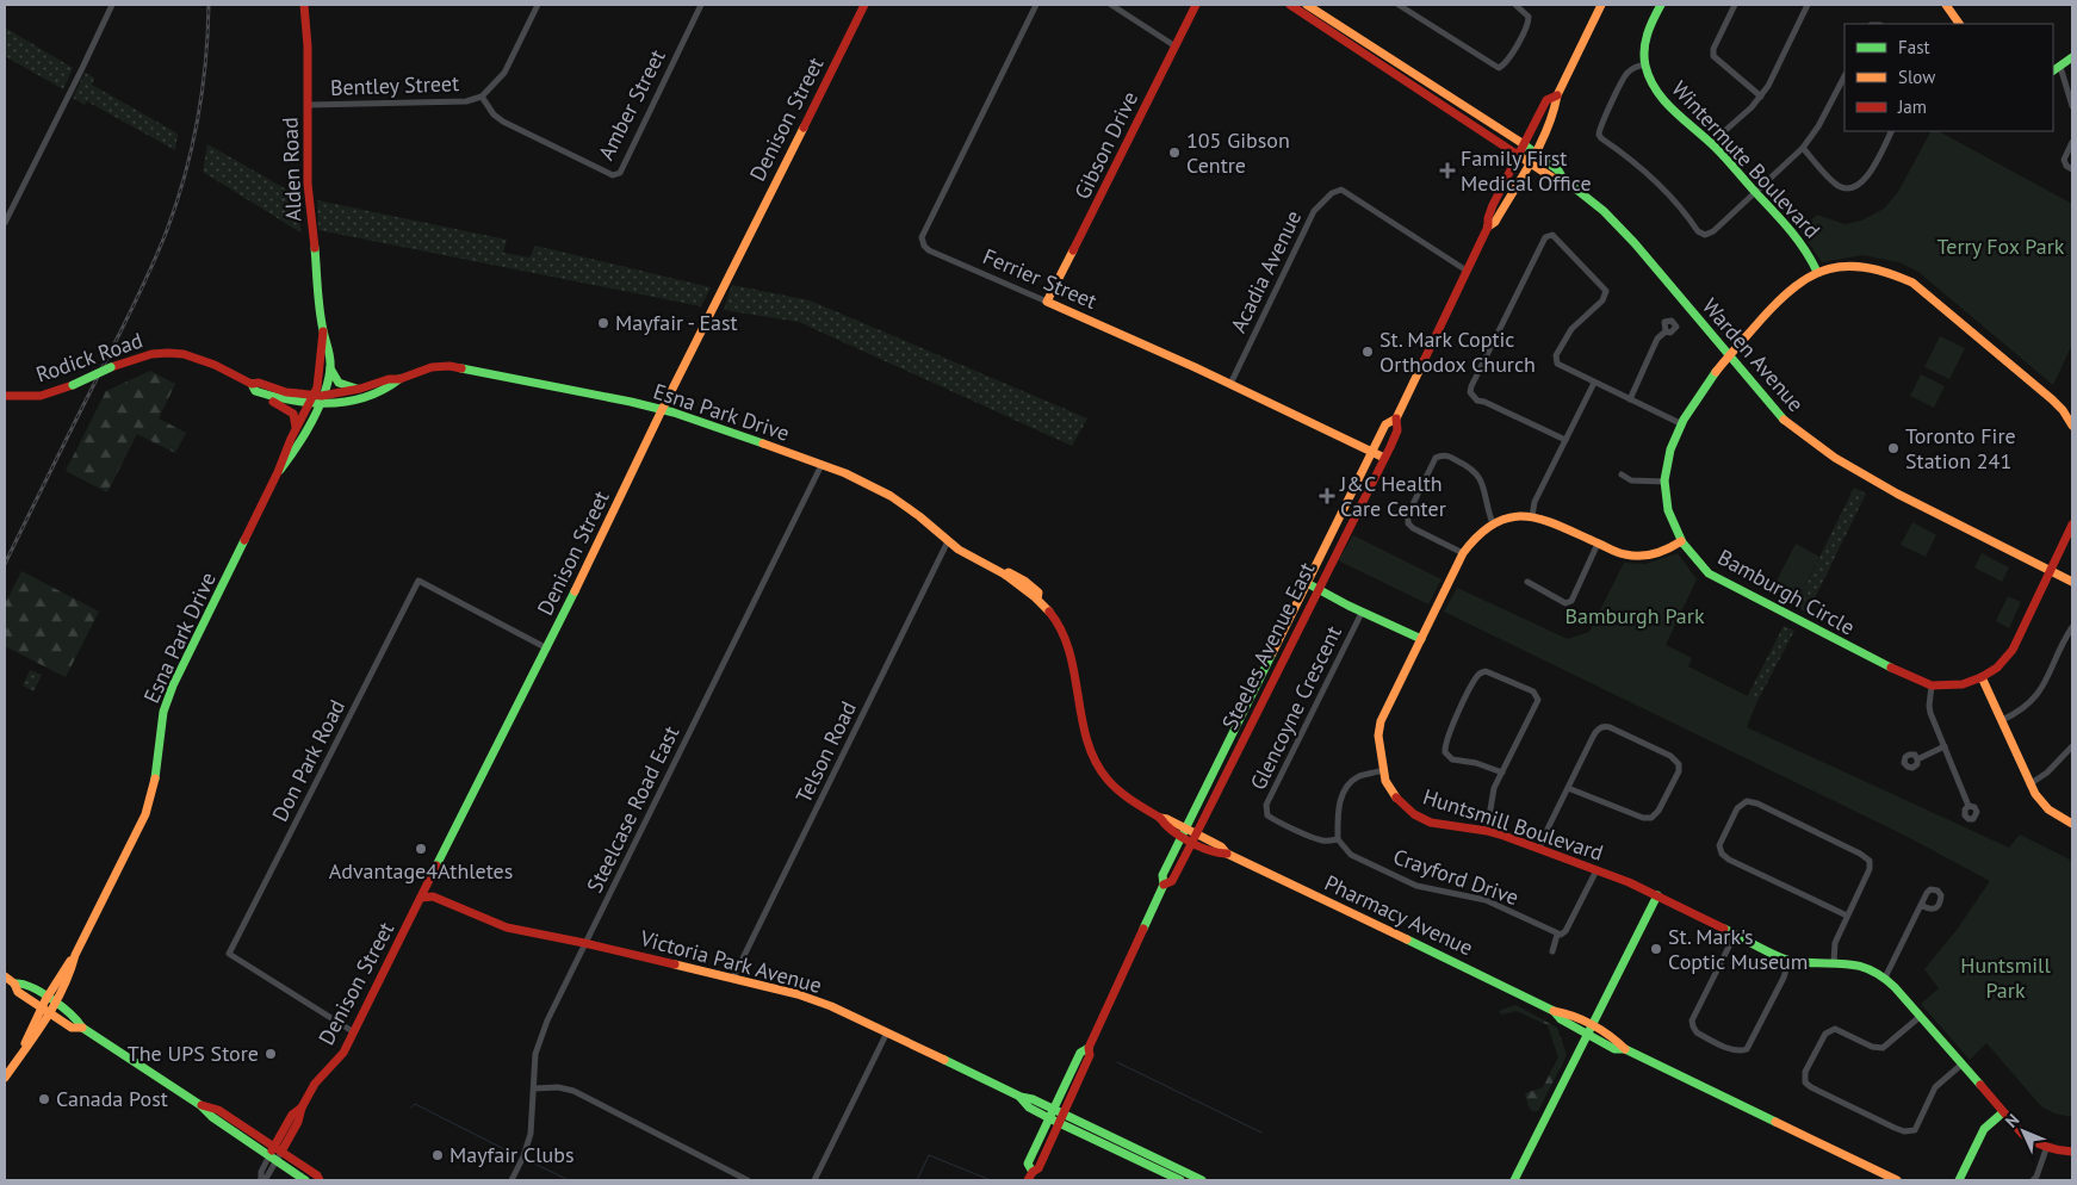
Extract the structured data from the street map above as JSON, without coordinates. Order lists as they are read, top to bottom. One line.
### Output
{"streets":{"street":["Bentley Street","Amber Street","Denison Street","Gibson Drive","Wintermute Boulevard","Alden Road","Acadia Avenue","Ferrier Street","Warden Avenue","Rodick Road","Esna Park Drive","Bamburgh Circle","Steeles Avenue East","Glencoyne Crescent","Telson Road","Don Park Road","Steelcase Road East","Huntsmill Boulevard","Crayford Drive","Pharmacy Avenue","Victoria Park Avenue"]},"crossings":[["Bentley Street","Amber Street"],["Bentley Street","Alden Road"],["Denison Street","Esna Park Drive"],["Denison Street","Don Park Road"],["Denison Street","Victoria Park Avenue"],["Gibson Drive","Ferrier Street"],["Wintermute Boulevard","Bamburgh Circle"],["Alden Road","Rodick Road"],["Alden Road","Esna Park Drive"],["Acadia Avenue","Ferrier Street"],["Acadia Avenue","Steeles Avenue East"],["Ferrier Street","Steeles Avenue East"],["Warden Avenue","Bamburgh Circle"],["Warden Avenue","Steeles Avenue East"],["Rodick Road","Esna Park Drive"],["Esna Park Drive","Steeles Avenue East"],["Esna Park Drive","Telson Road"],["Esna Park Drive","Steelcase Road East"],["Esna Park Drive","Pharmacy Avenue"],["Steeles Avenue East","Pharmacy Avenue"],["Steeles Avenue East","Victoria Park Avenue"],["Glencoyne Crescent","Crayford Drive"],["Telson Road","Victoria Park Avenue"],["Steelcase Road East","Victoria Park Avenue"]],"parks":["Terry Fox Park","Bamburgh Park","Huntsmill Park"],"places":{"other":["105 Gibson Centre","Mayfair - East","St. Mark Coptic Orthodox Church","Toronto Fire Station 241","Advantage4Athletes","St. Mark's Coptic Museum","The UPS Store","Canada Post","Mayfair Clubs"],"health":["Family First Medical Office","J&C Health Care Center"]},"legend":["Fast","Slow","Jam"],"north":"top left"}
